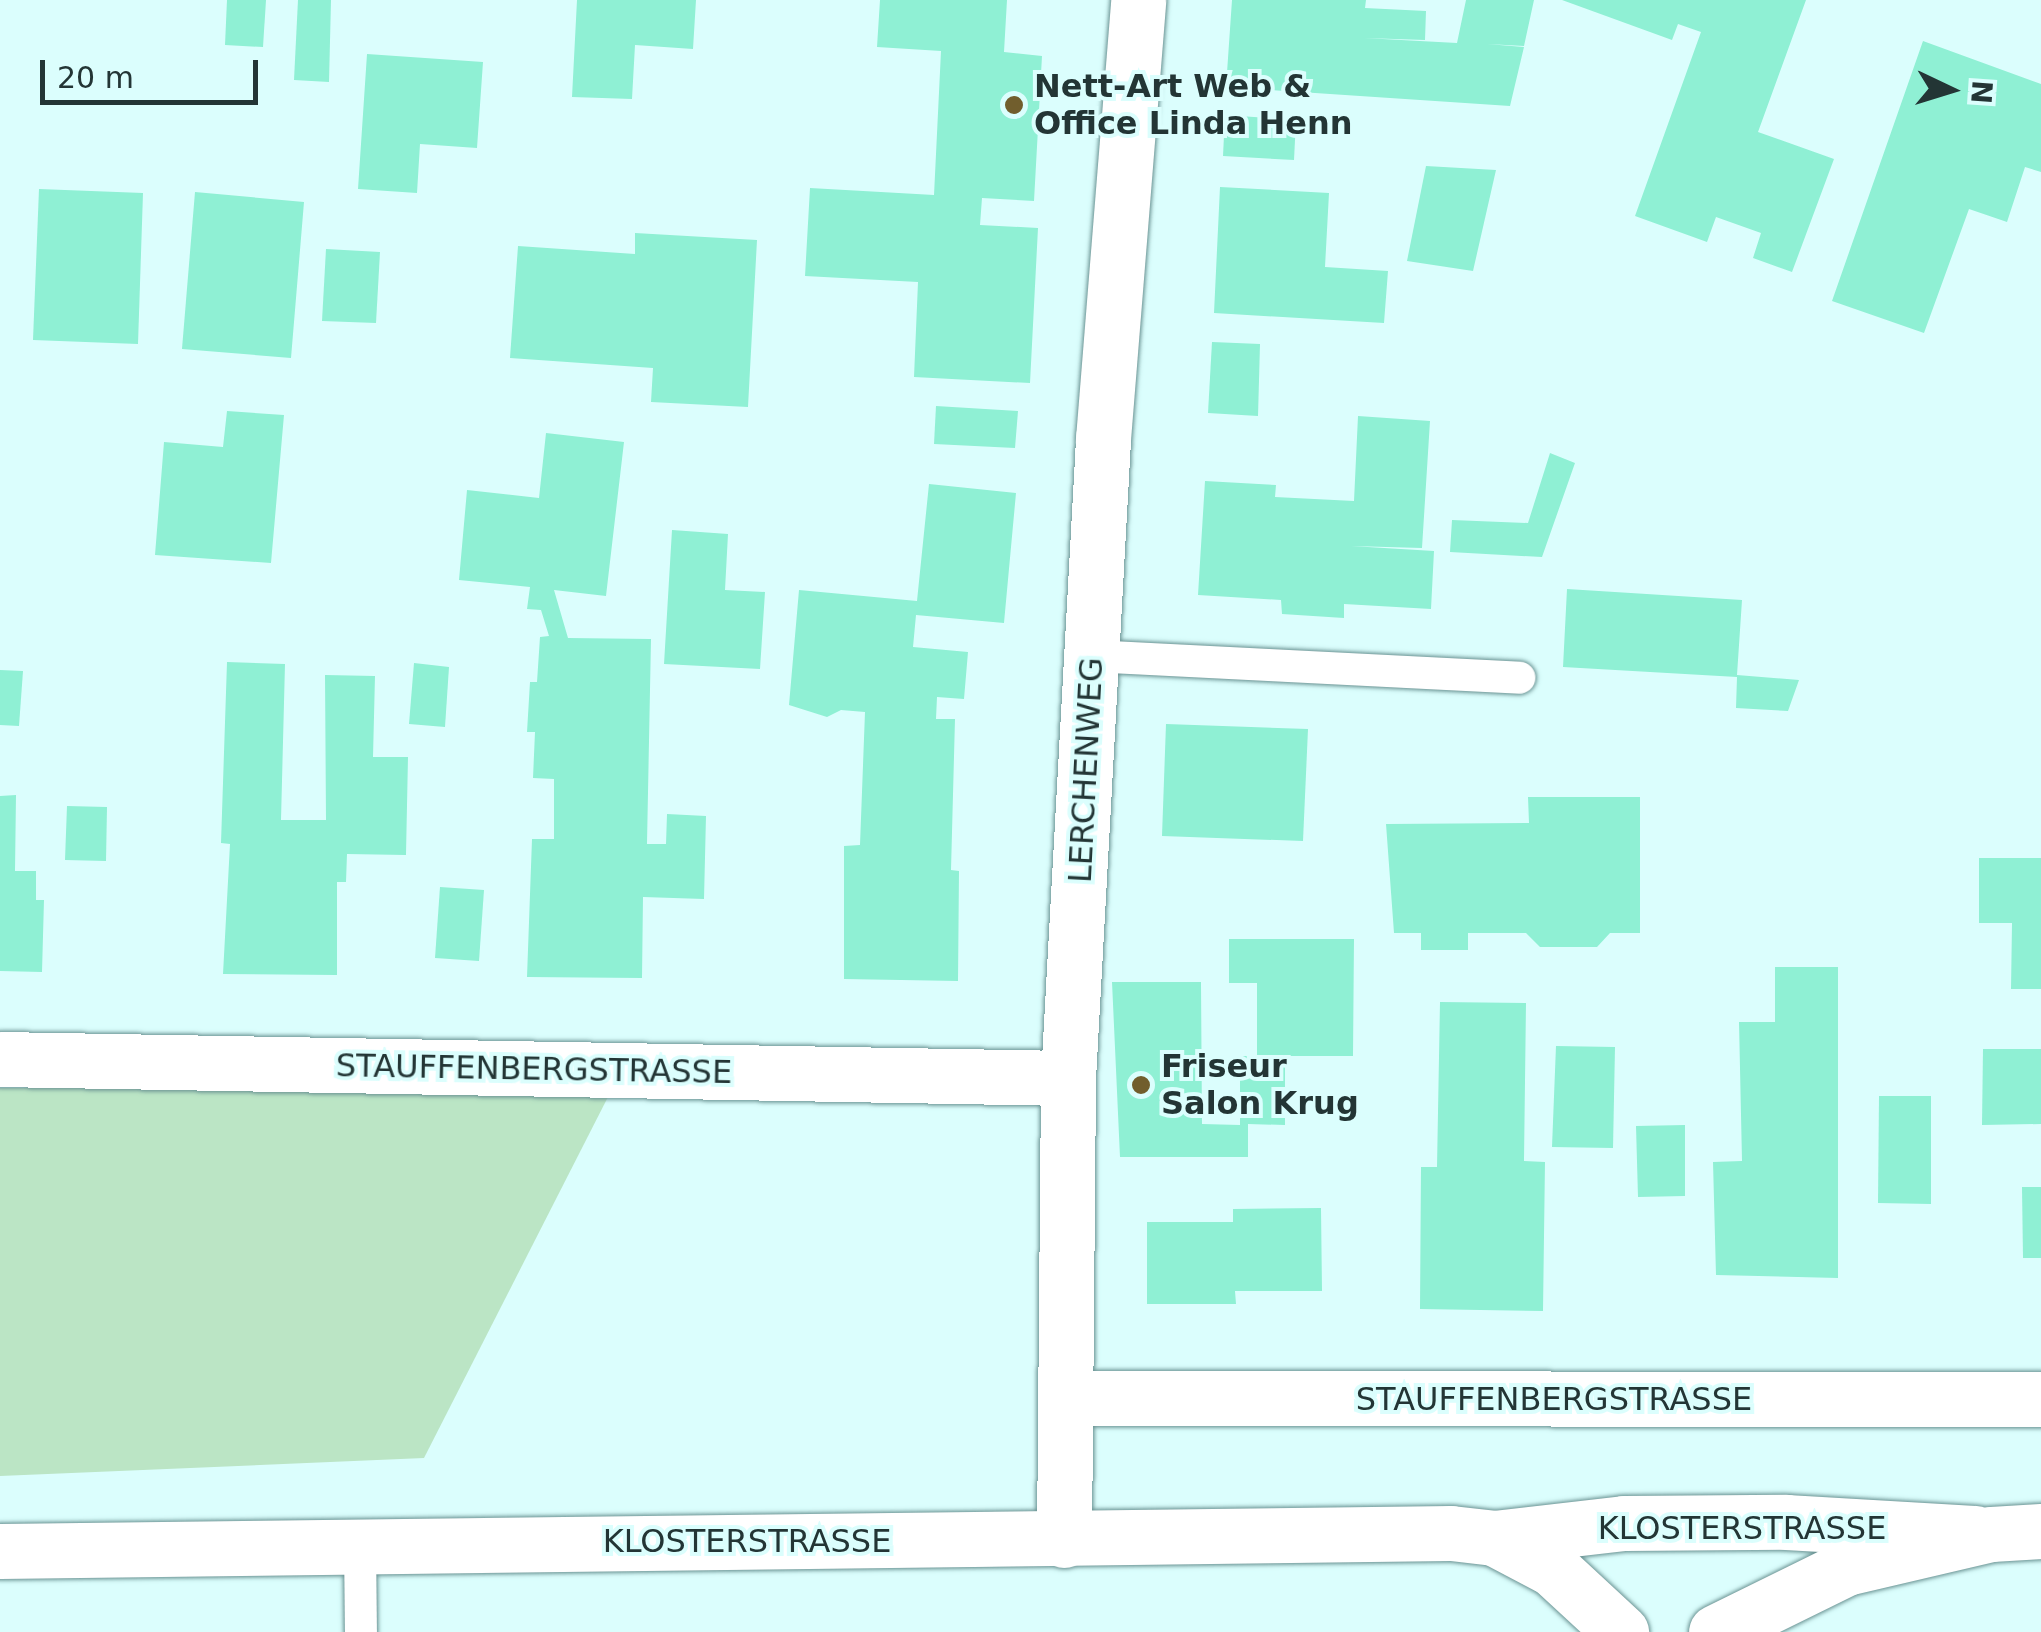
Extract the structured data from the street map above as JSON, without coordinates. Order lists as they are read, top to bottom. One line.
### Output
{"streets":{"street":["LERCHENWEG","STAUFFENBERGSTRASSE","KLOSTERSTRASSE"]},"crossings":[["LERCHENWEG","STAUFFENBERGSTRASSE"],["LERCHENWEG","KLOSTERSTRASSE"]],"places":["Nett-Art Web & Office Linda Henn","Friseur Salon Krug"],"scale_bar":"20 m","north":"right"}
